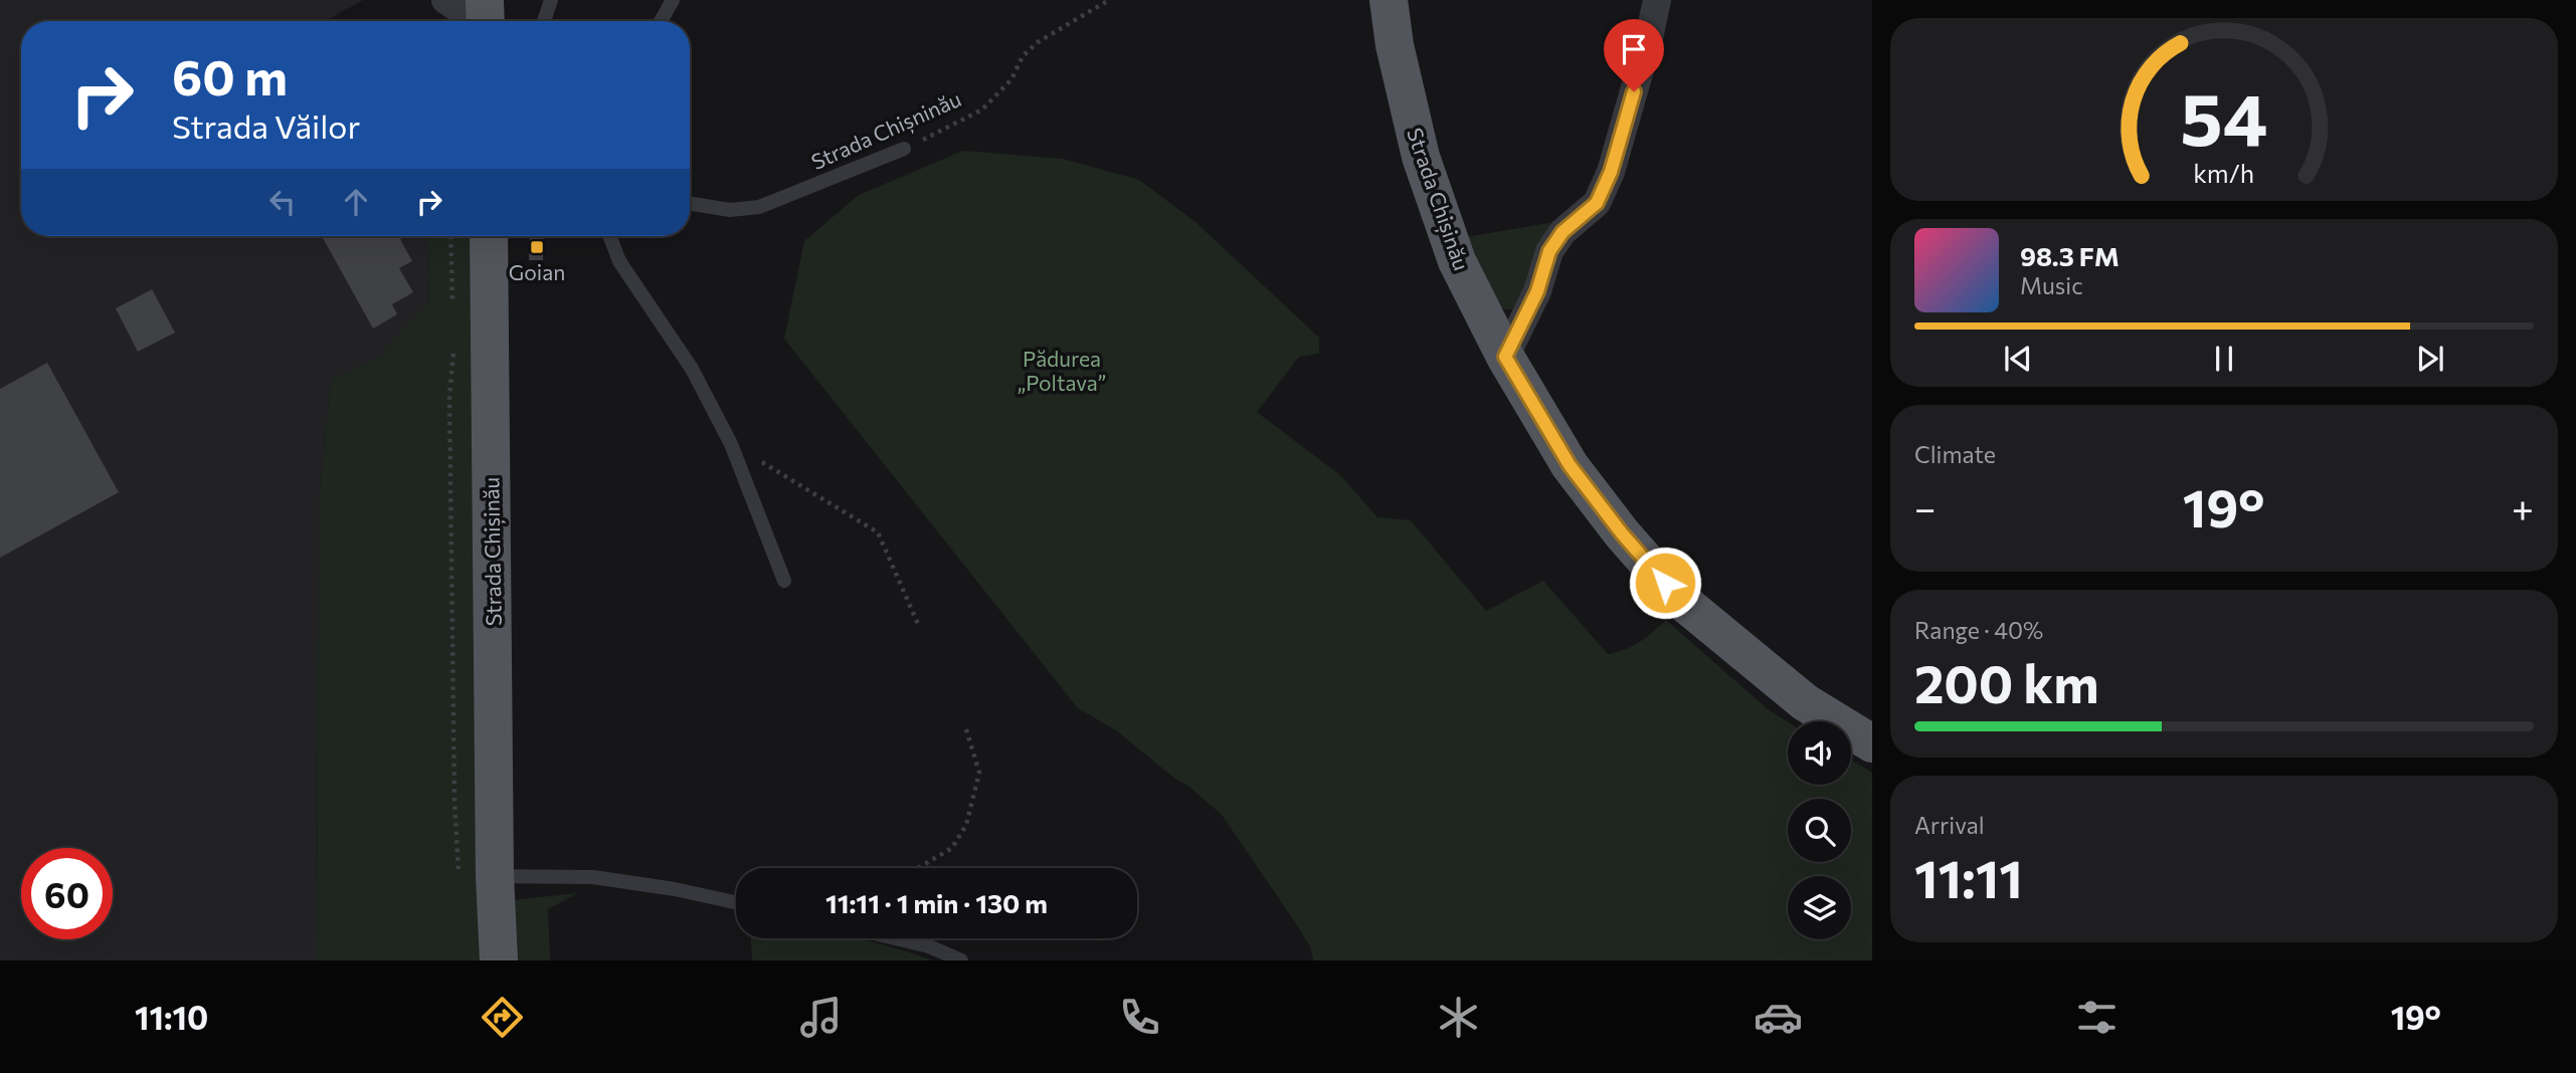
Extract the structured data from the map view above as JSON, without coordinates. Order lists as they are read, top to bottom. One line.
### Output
{"streets":{"main road":["Strada Chișinău"],"lane":["Strada Chișninău"]},"parks":["Pădurea „Poltava”"],"places":{"transit":["Goian"]},"page":{"turn":["60 m","Strada Văilor"],"song":["98.3 FM","Music"],"tile":["Climate",["Range · 40%","200 km"],["Arrival","11:11"]],"heat":["−","19°","+"],"limit":"60","trip":"11:11 · 1 min · 130 m","tabs":["11:10","19°"],"gauge":["54","km/h"]}}
